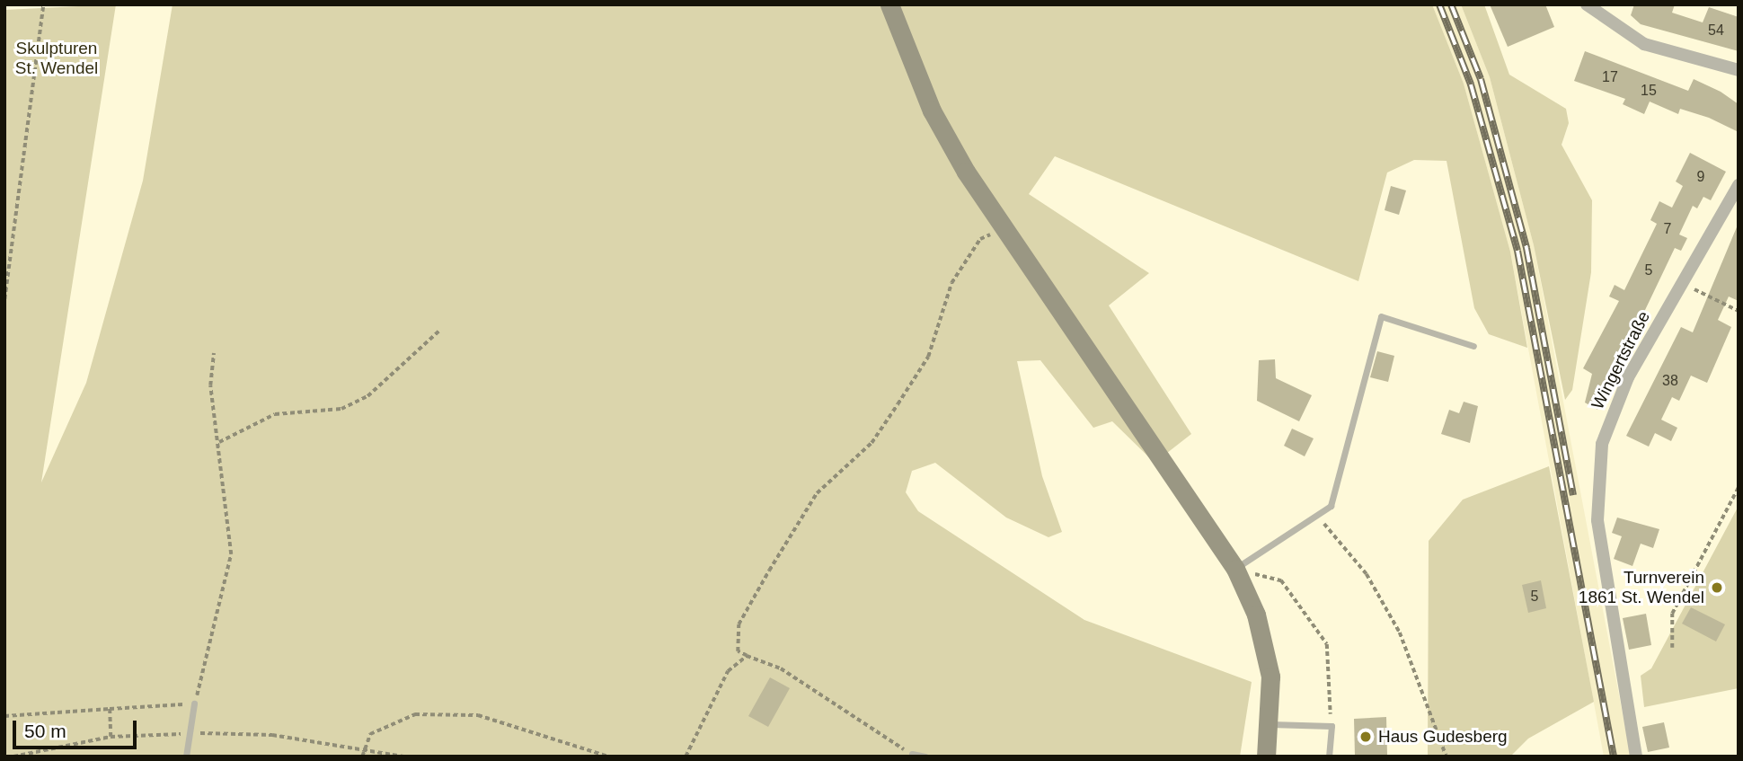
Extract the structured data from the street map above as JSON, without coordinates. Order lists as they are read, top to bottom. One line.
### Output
{"streets":{"street":["Wingertstraße"]},"parks":["Skulpturen St. Wendel"],"places":["Turnverein 1861 St. Wendel","Haus Gudesberg"],"house_numbers":["54","17","15","9","7","5","38","5"],"scale_bar":"50 m"}
